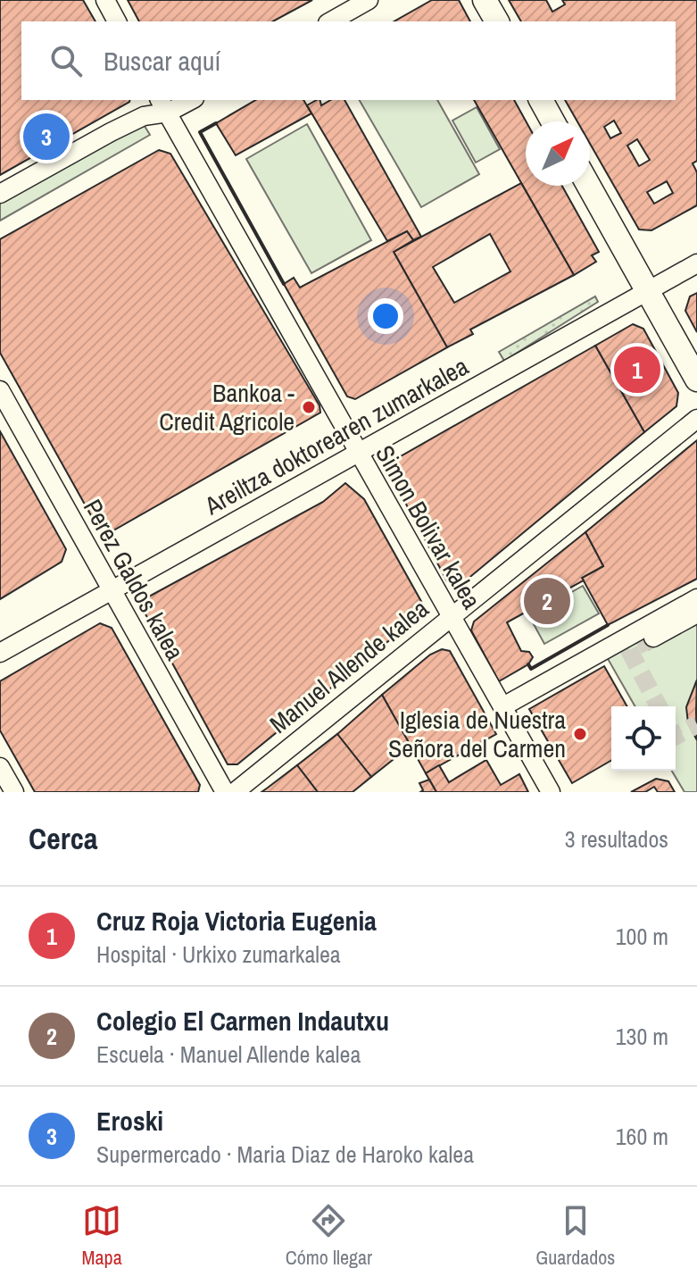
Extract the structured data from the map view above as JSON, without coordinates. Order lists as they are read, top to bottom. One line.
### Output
{"streets":{"street":["Areiltza doktorearen zumarkalea","Simon Bolivar kalea","Perez Galdos kalea","Manuel Allende kalea"]},"crossings":[["Areiltza doktorearen zumarkalea","Simon Bolivar kalea"],["Areiltza doktorearen zumarkalea","Perez Galdos kalea"],["Simon Bolivar kalea","Manuel Allende kalea"]],"places":["Bankoa - Credit Agricole","Iglesia de Nuestra Señora del Carmen"],"north":"top right","page":{"search":"Buscar aquí","pins":["3","1","2"],"heading":["Cerca","3 resultados"],"list":[{"mark":"1","name":"Cruz Roja Victoria Eugenia","note":"Hospital · Urkixo zumarkalea","value":"100 m"},{"mark":"2","name":"Colegio El Carmen Indautxu","note":"Escuela · Manuel Allende kalea","value":"130 m"},{"mark":"3","name":"Eroski","note":"Supermercado · Maria Diaz de Haroko kalea","value":"160 m"}],"nav":["Mapa","Cómo llegar","Guardados"]}}
